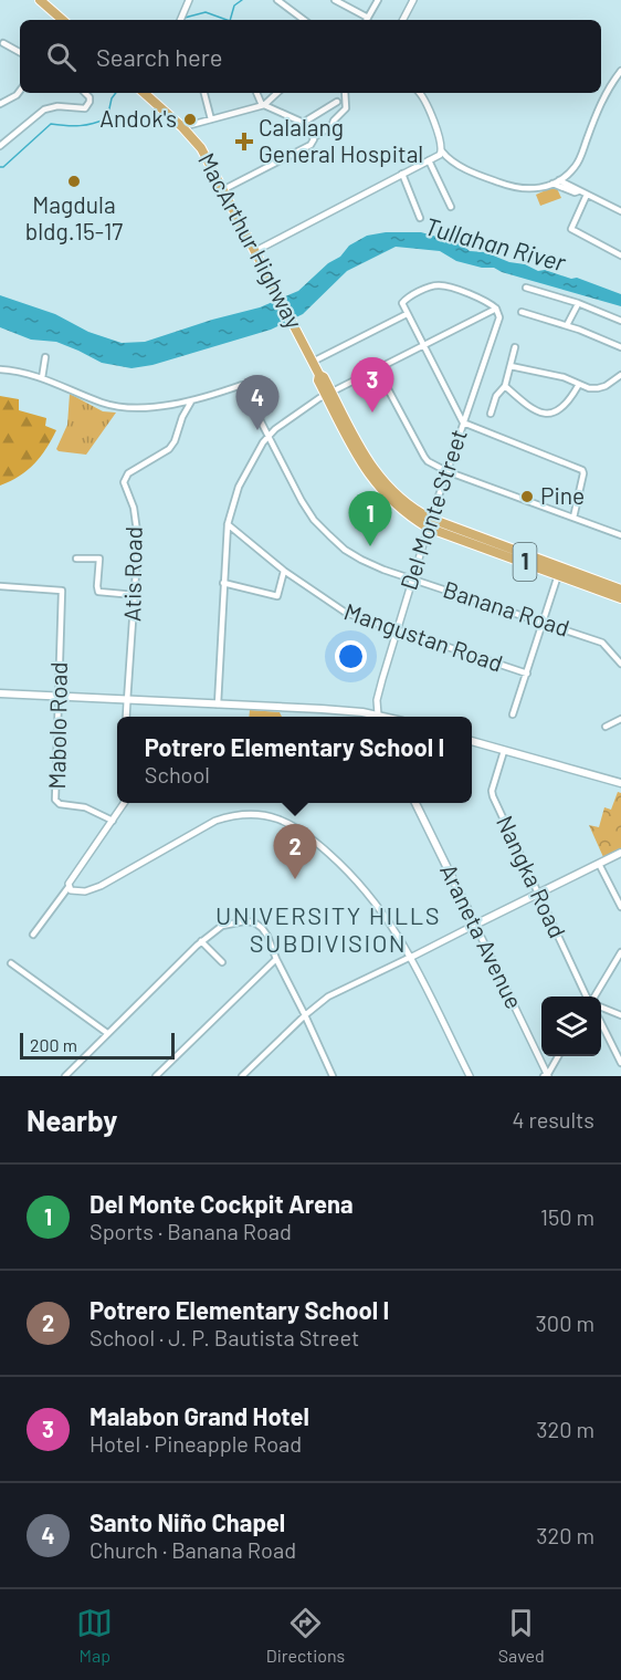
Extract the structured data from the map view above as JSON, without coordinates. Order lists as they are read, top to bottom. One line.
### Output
{"streets":{"highway":["MacArthur Highway","1"],"main road":["Araneta Avenue"],"street":["Del Monte Street","Atis Road","Banana Road","Mangustan Road","Mabolo Road","Nangka Road"]},"crossings":[["MacArthur Highway","Del Monte Street"],["Del Monte Street","Banana Road"],["Del Monte Street","Mangustan Road"],["Atis Road","Banana Road"]],"districts":["UNIVERSITY HILLS SUBDIVISION"],"water":["Tullahan River"],"places":{"other":["Andok's","Magdula bldg.15-17","Pine"],"health":["Calalang General Hospital"]},"scale_bar":"200 m","page":{"search":"Search here","pins":["3","4","1","2"],"popup":["Potrero Elementary School I","School"],"scale":"200 m","heading":["Nearby","4 results"],"list":[{"mark":"1","name":"Del Monte Cockpit Arena","note":"Sports · Banana Road","value":"150 m"},{"mark":"2","name":"Potrero Elementary School I","note":"School · J. P. Bautista Street","value":"300 m"},{"mark":"3","name":"Malabon Grand Hotel","note":"Hotel · Pineapple Road","value":"320 m"},{"mark":"4","name":"Santo Niño Chapel","note":"Church · Banana Road","value":"320 m"}],"nav":["Map","Directions","Saved"]}}
